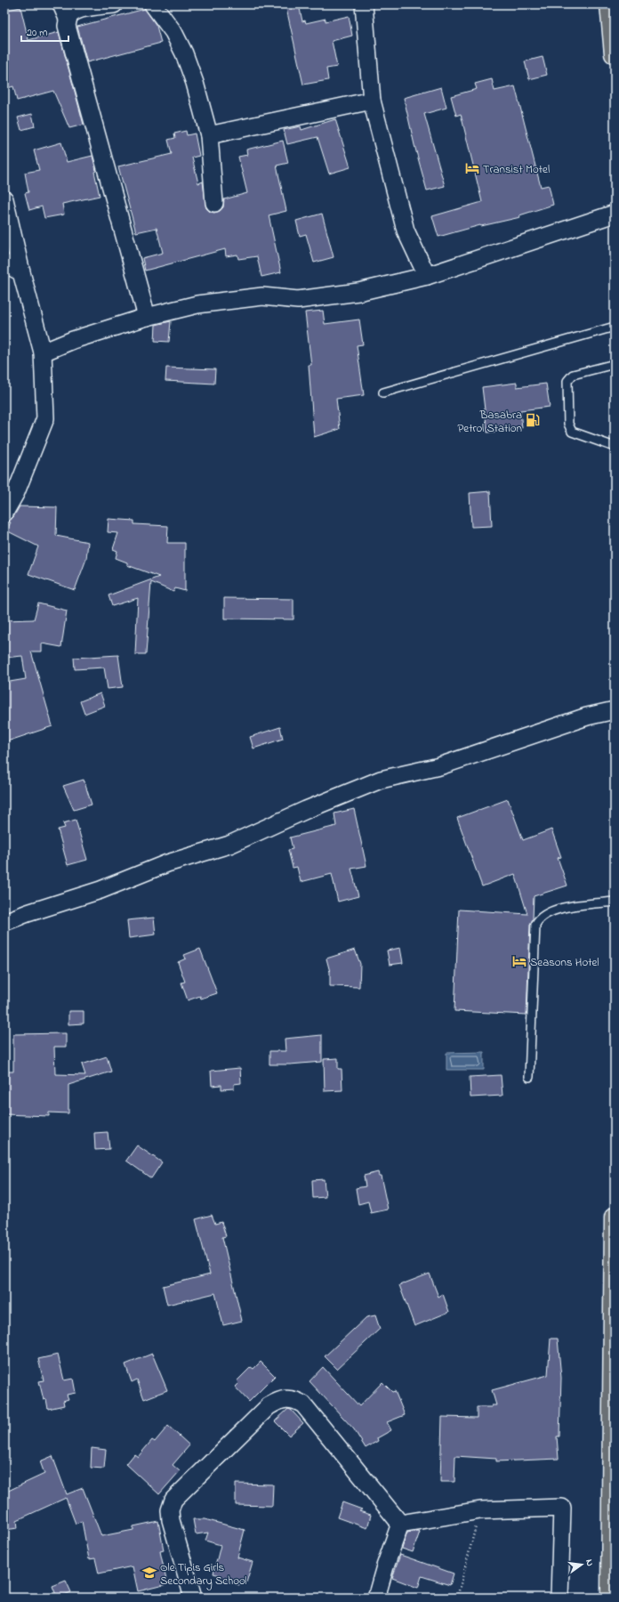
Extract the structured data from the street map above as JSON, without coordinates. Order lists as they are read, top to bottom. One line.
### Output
{"places":{"hotel":["Transist Motel","Seasons Hotel"],"fuel station":["Basabra Petrol Station"],"school or university":["Ole Tipis Girls Secondary School"]},"scale_bar":"20 m","north":"right"}
